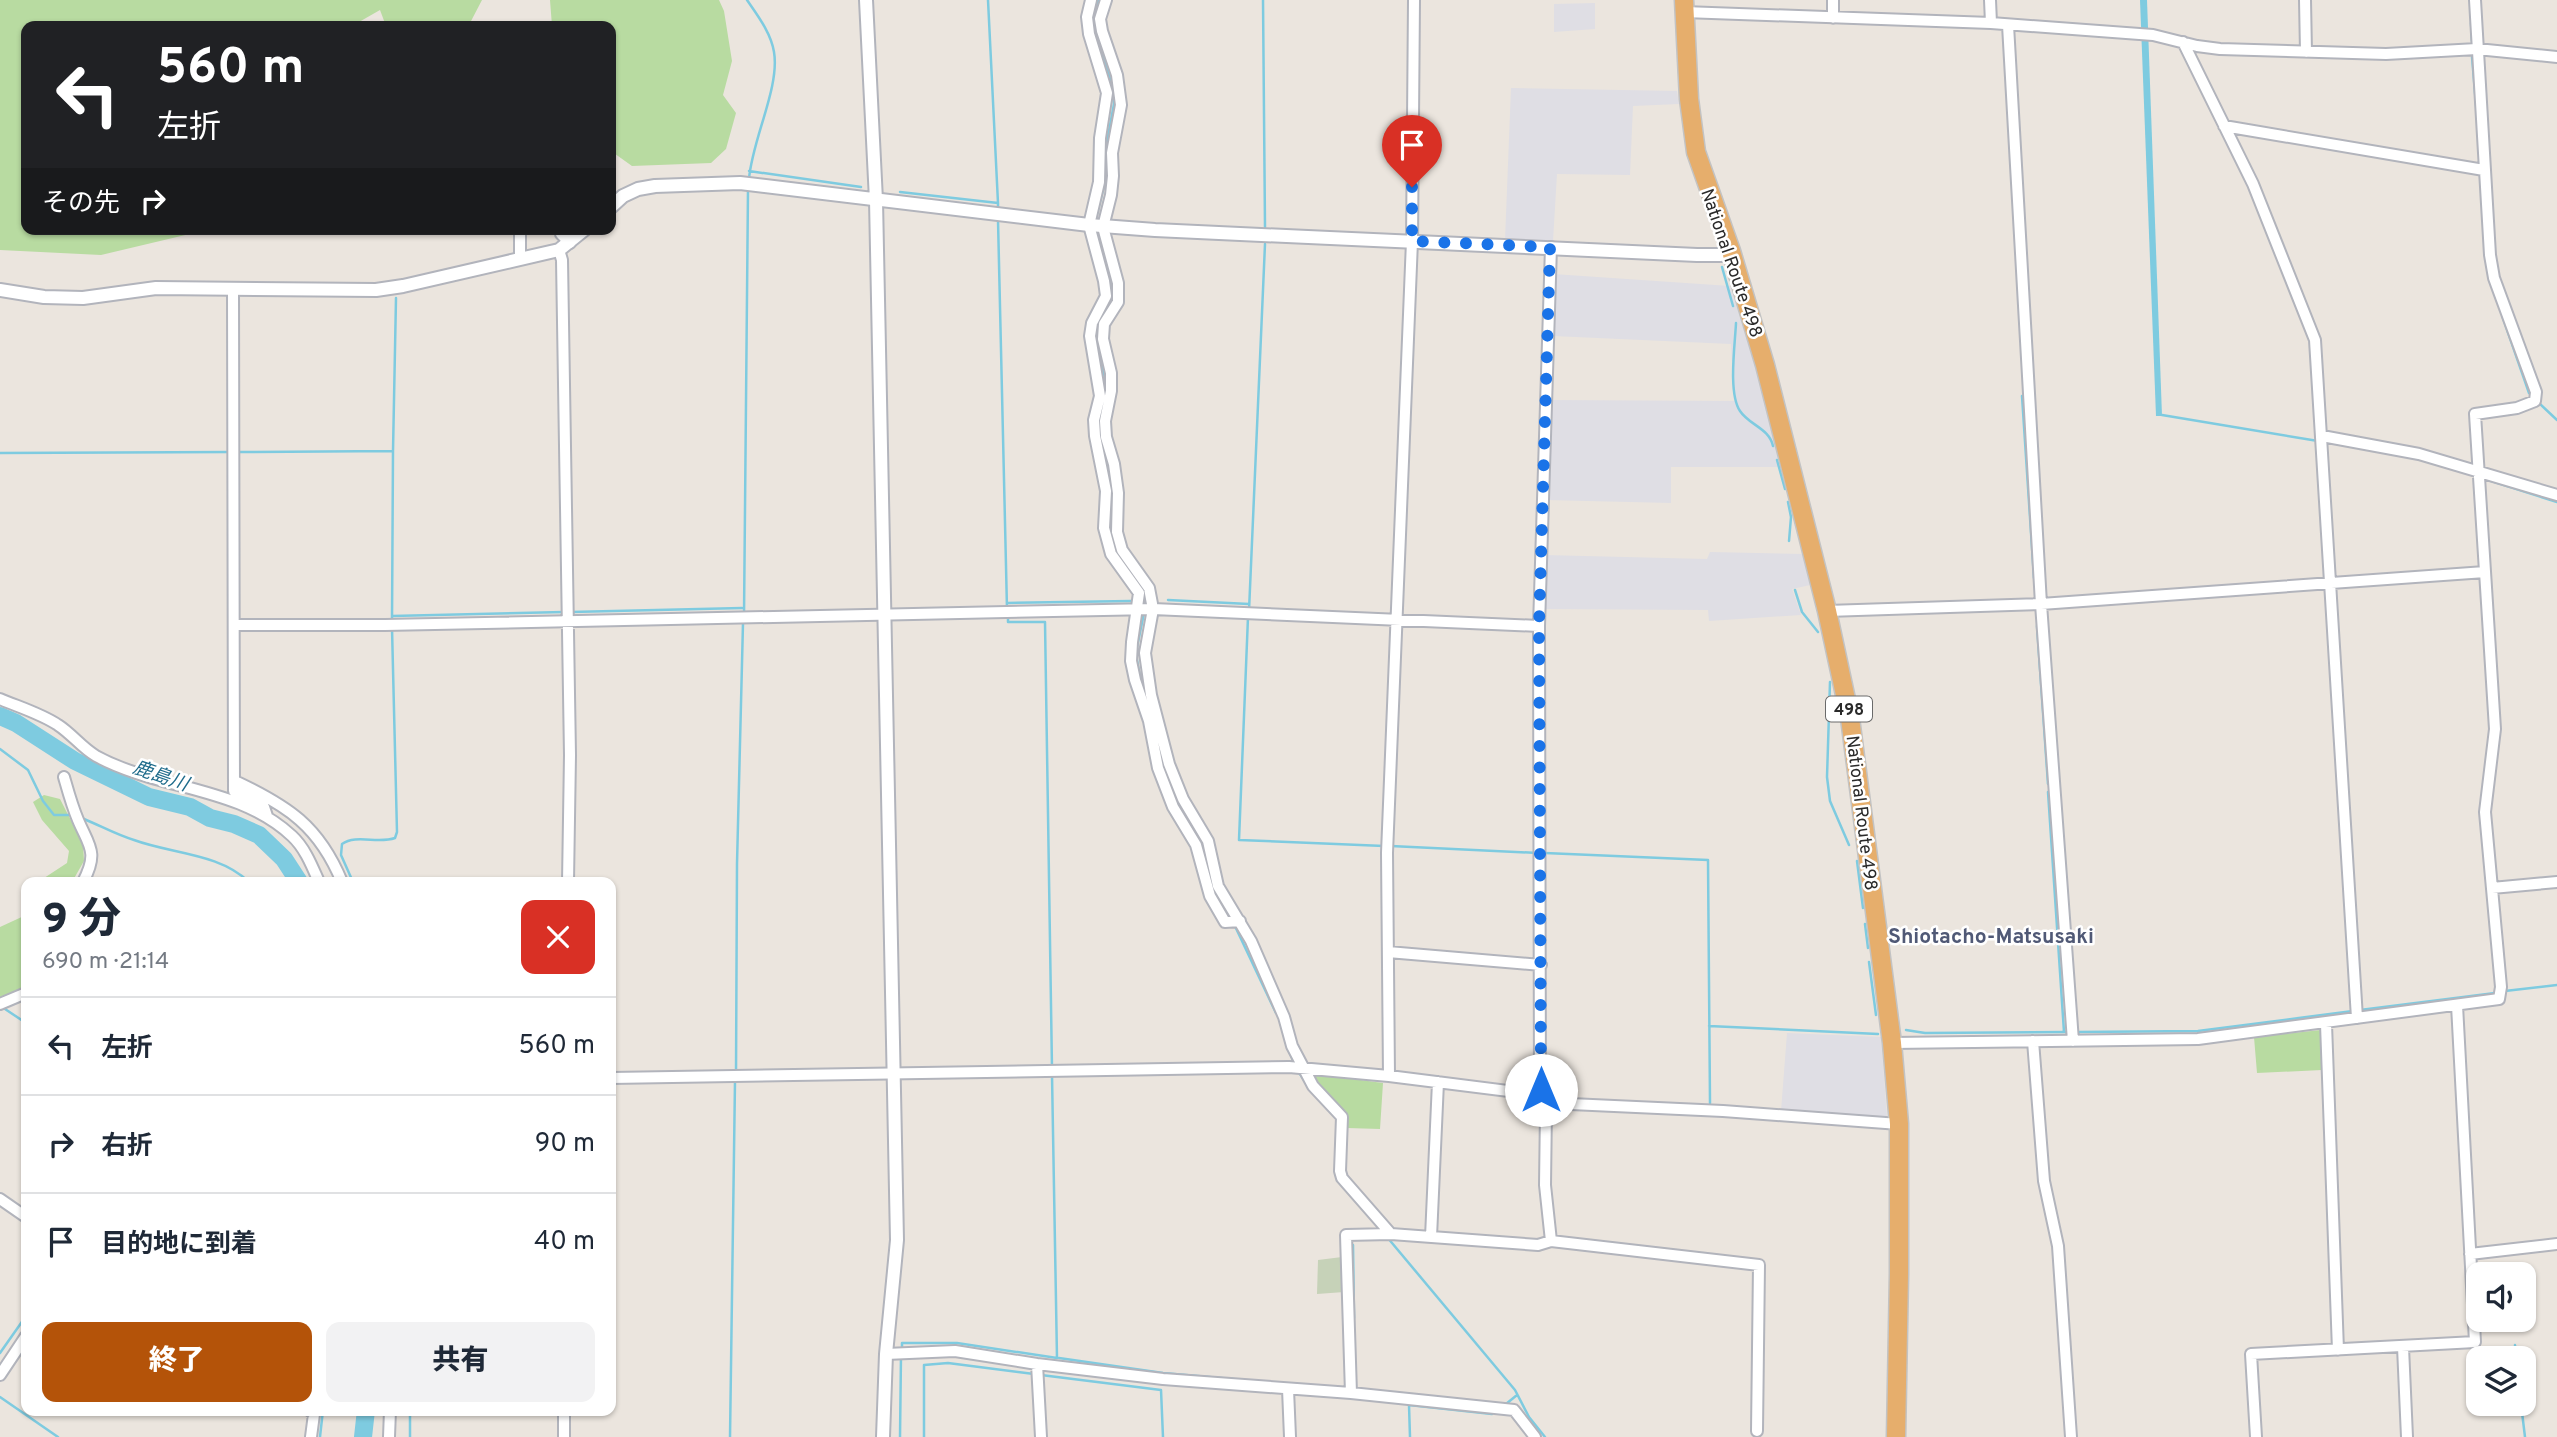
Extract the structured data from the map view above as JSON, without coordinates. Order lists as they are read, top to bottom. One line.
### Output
{"streets":{"highway":["National Route 498","498"]},"districts":["Shiotacho-Matsusaki"],"water":["鹿島川"],"page":{"turn":["560 m","左折"],"then":"その先","heading":["9 分","690 m · 21:14"],"list":[{"name":"左折","value":"560 m"},{"name":"右折","value":"90 m"},{"name":"目的地に到着","value":"40 m"}],"buttons":["終了","共有"]}}
